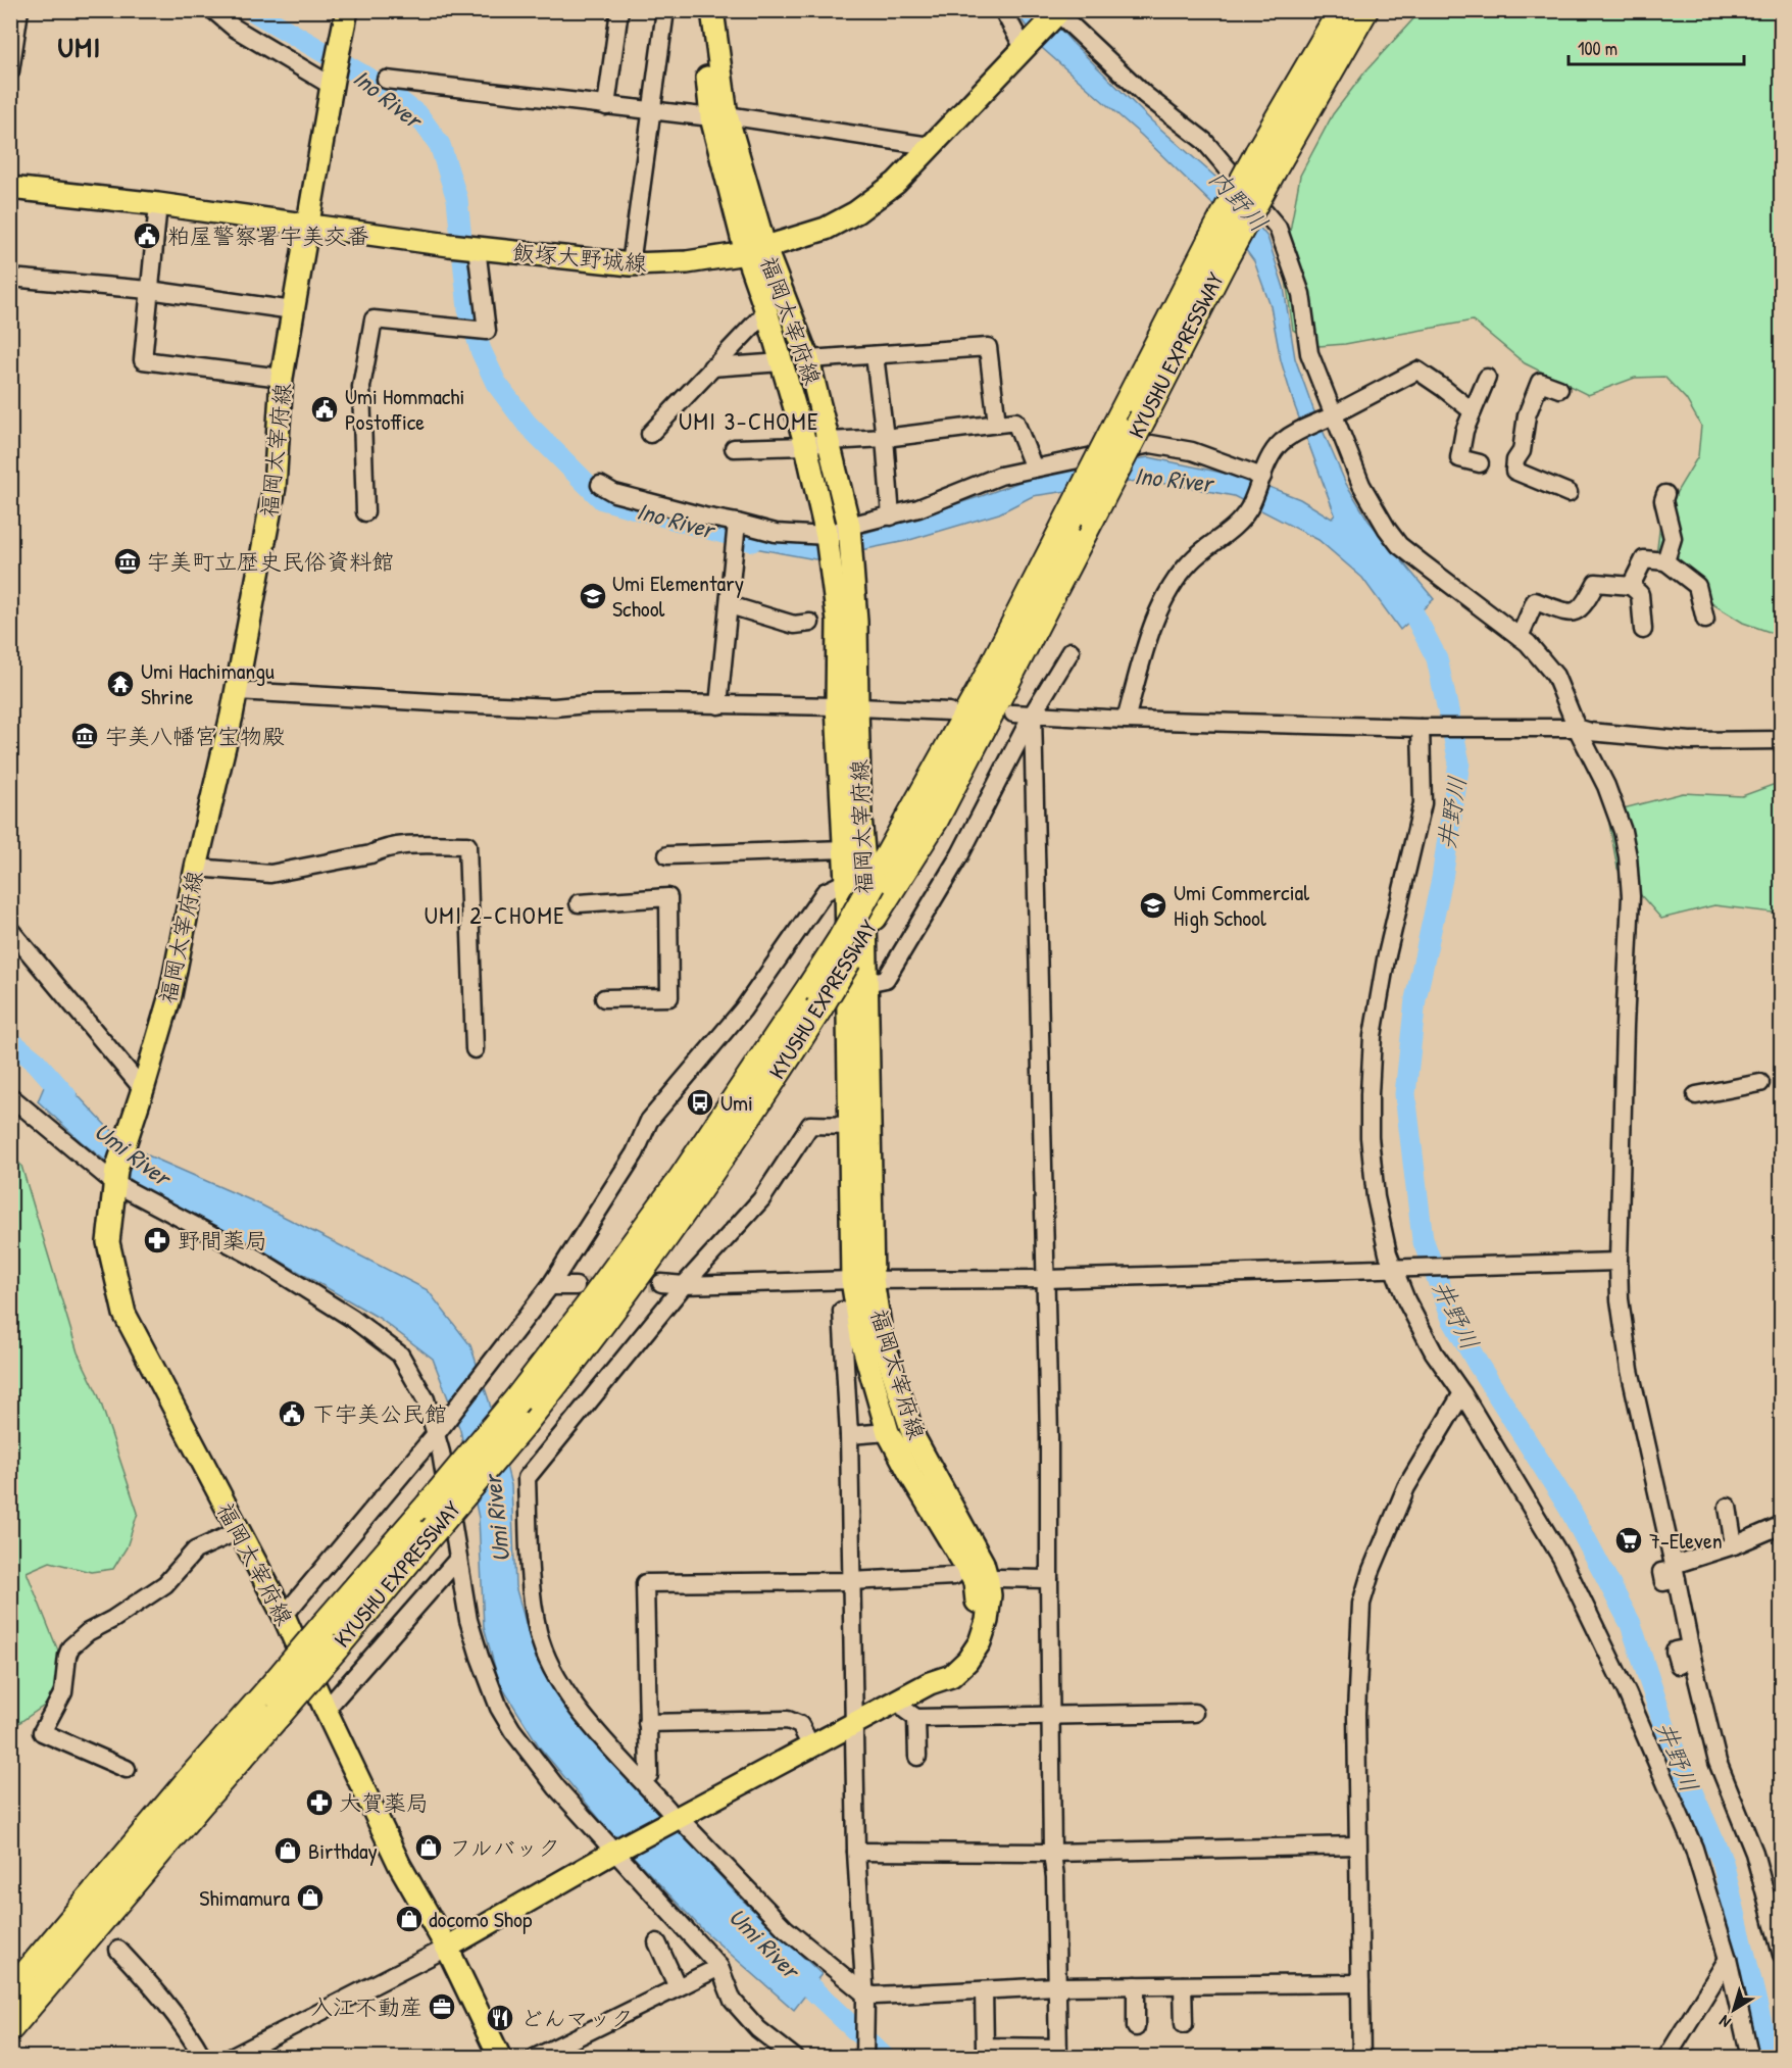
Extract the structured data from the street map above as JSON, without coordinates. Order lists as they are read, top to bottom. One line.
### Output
{"streets":{"highway":["KYUSHU EXPRESSWAY"],"main road":["飯塚大野城線","福岡太宰府線"]},"crossings":[["飯塚大野城線","福岡太宰府線"]],"districts":["UMI","UMI 3-CHOME","UMI 2-CHOME"],"water":["Ino River","内野川","井野川","Umi River"],"places":{"public building":["粕屋警察署宇美交番","Umi Hommachi Postoffice","下宇美公民館"],"museum":["宇美町立歴史民俗資料館","宇美八幡宮宝物殿"],"school or university":["Umi Elementary School","Umi Commercial High School"],"temple":["Umi Hachimangu Shrine"],"bus stop":["Umi"],"pharmacy":["野間薬局","大賀薬局"],"supermarket":["7-Eleven"],"shop":["フルバック","Birthday","Shimamura","docomo Shop"],"office":["入江不動産"],"restaurant":["どんマック"]},"scale_bar":"100 m","north":"bottom left"}
